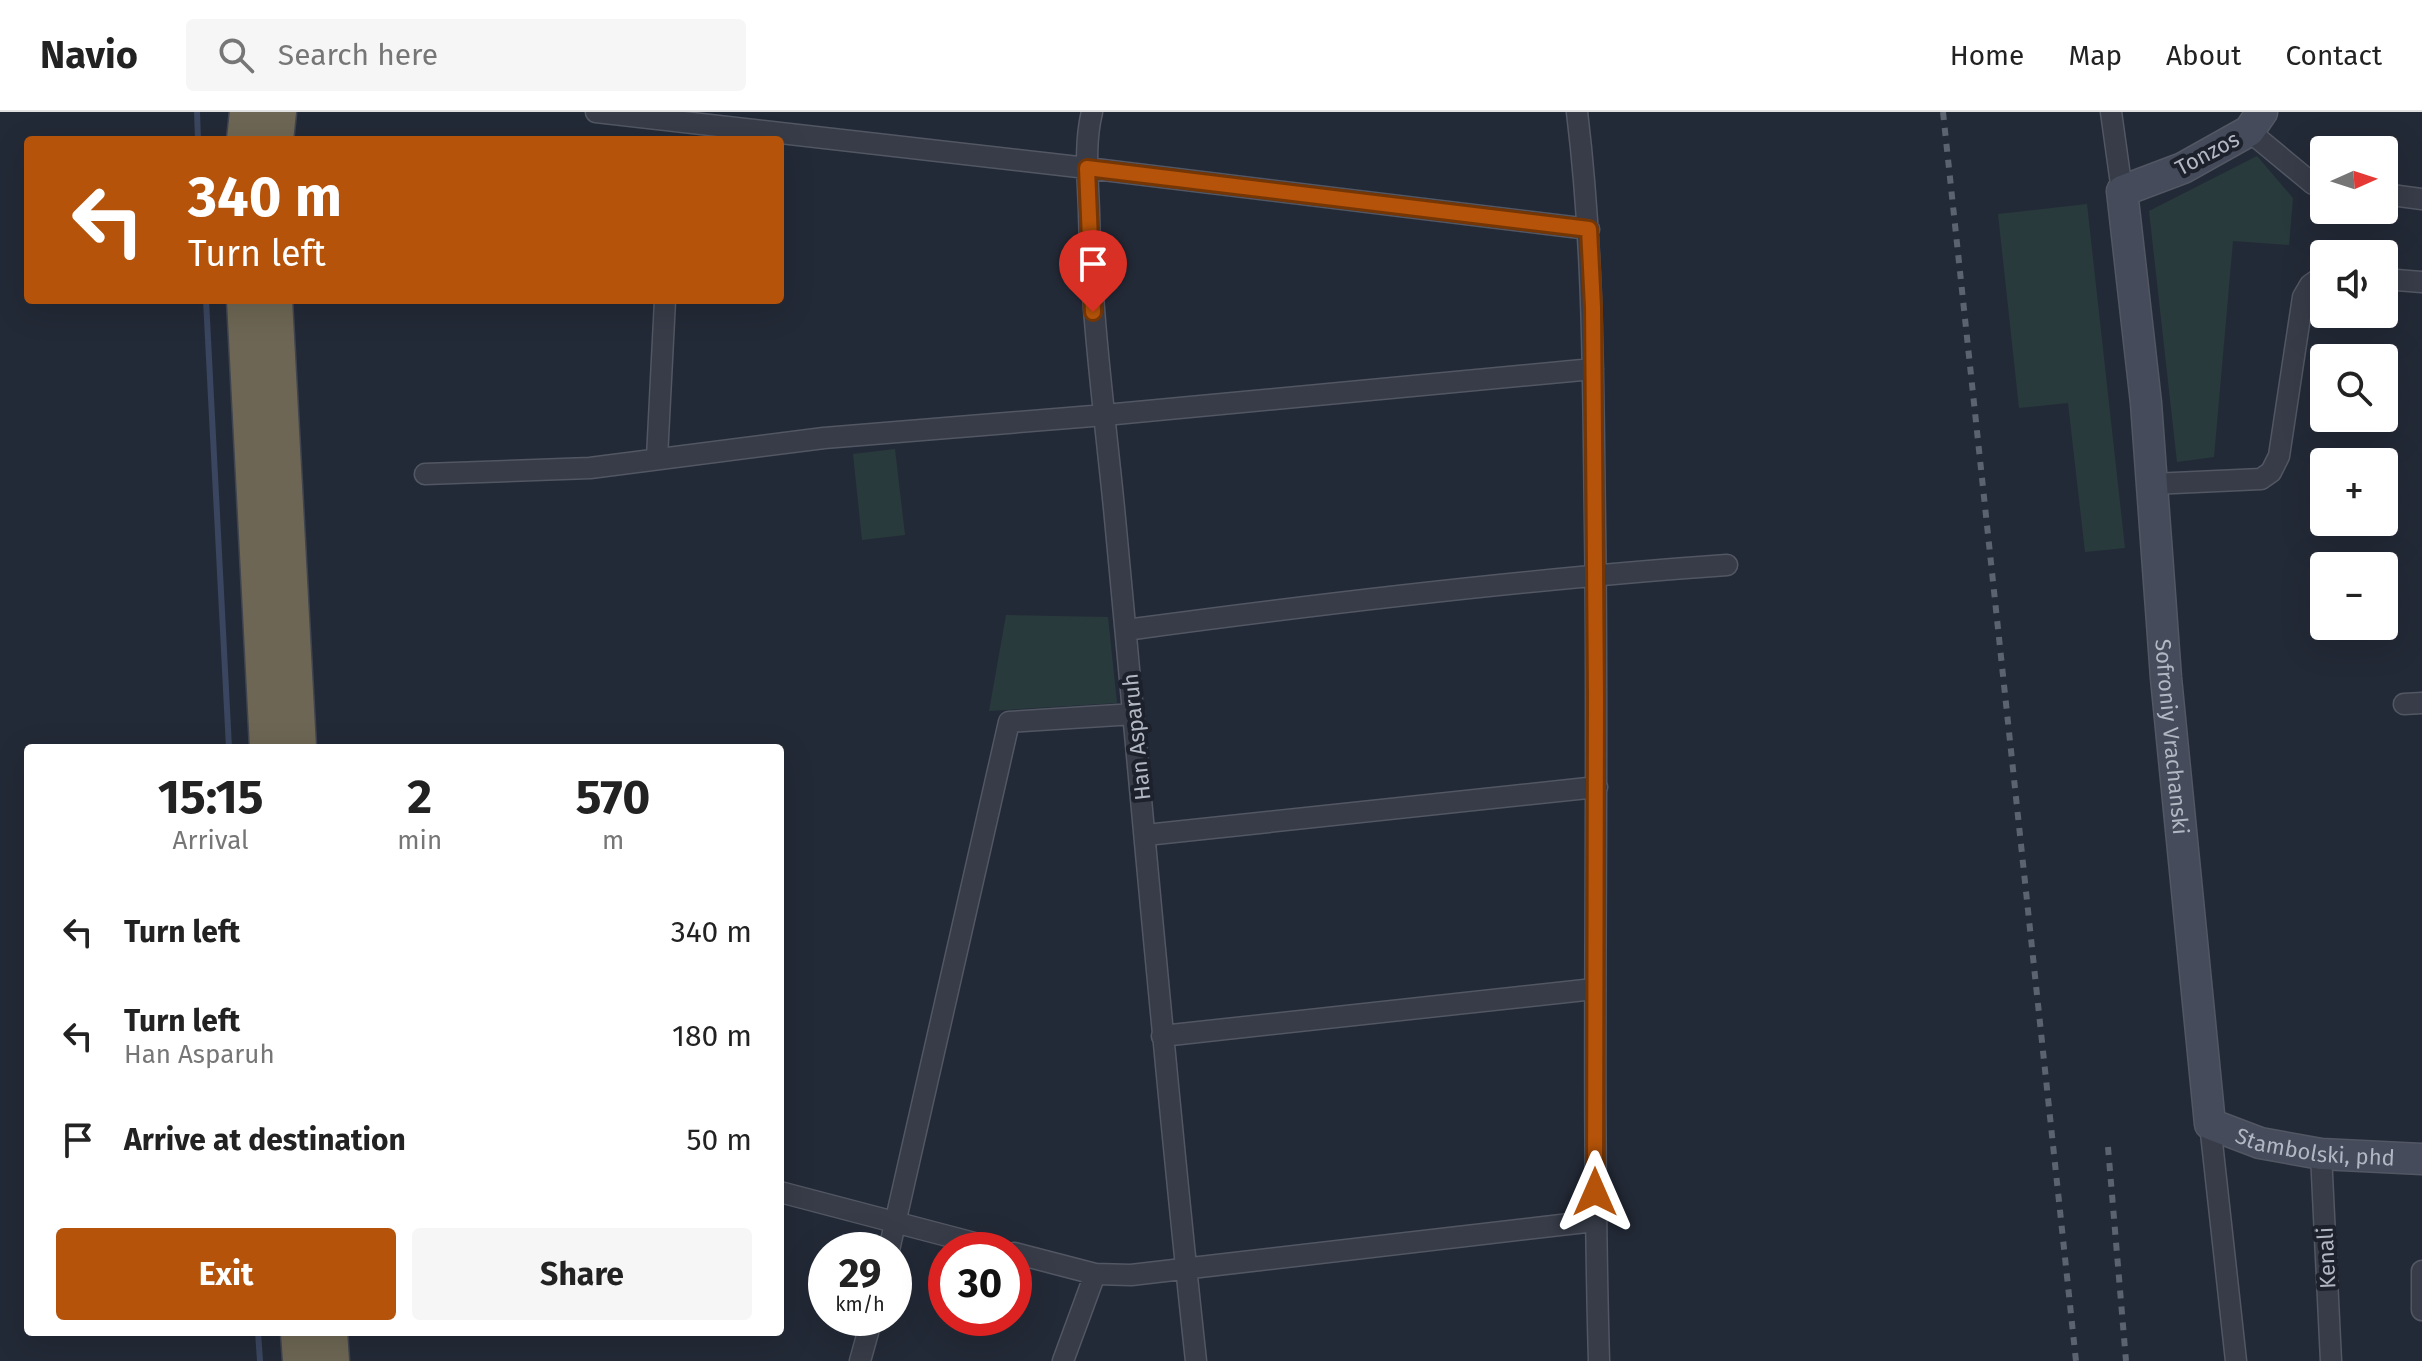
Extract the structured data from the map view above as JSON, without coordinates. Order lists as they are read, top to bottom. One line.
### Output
{"streets":{"street":["Tonzos","Han Asparuh","Sofroniy Vrachanski","Stambolski, phd","Kenali"]},"crossings":[["Tonzos","Sofroniy Vrachanski"],["Sofroniy Vrachanski","Stambolski, phd"],["Stambolski, phd","Kenali"]],"north":"right","page":{"header":"Navio","search":"Search here","nav":["Home","Map","About","Contact"],"map_buttons":["+","−"],"turn":["340 m","Turn left"],"eta":["15:15","Arrival","2","min","570","m"],"list":[{"name":"Turn left","value":"340 m"},{"name":"Turn left","note":"Han Asparuh","value":"180 m"},{"name":"Arrive at destination","value":"50 m"}],"buttons":["Exit","Share"],"speed":"29 km/h","limit":"30"}}
